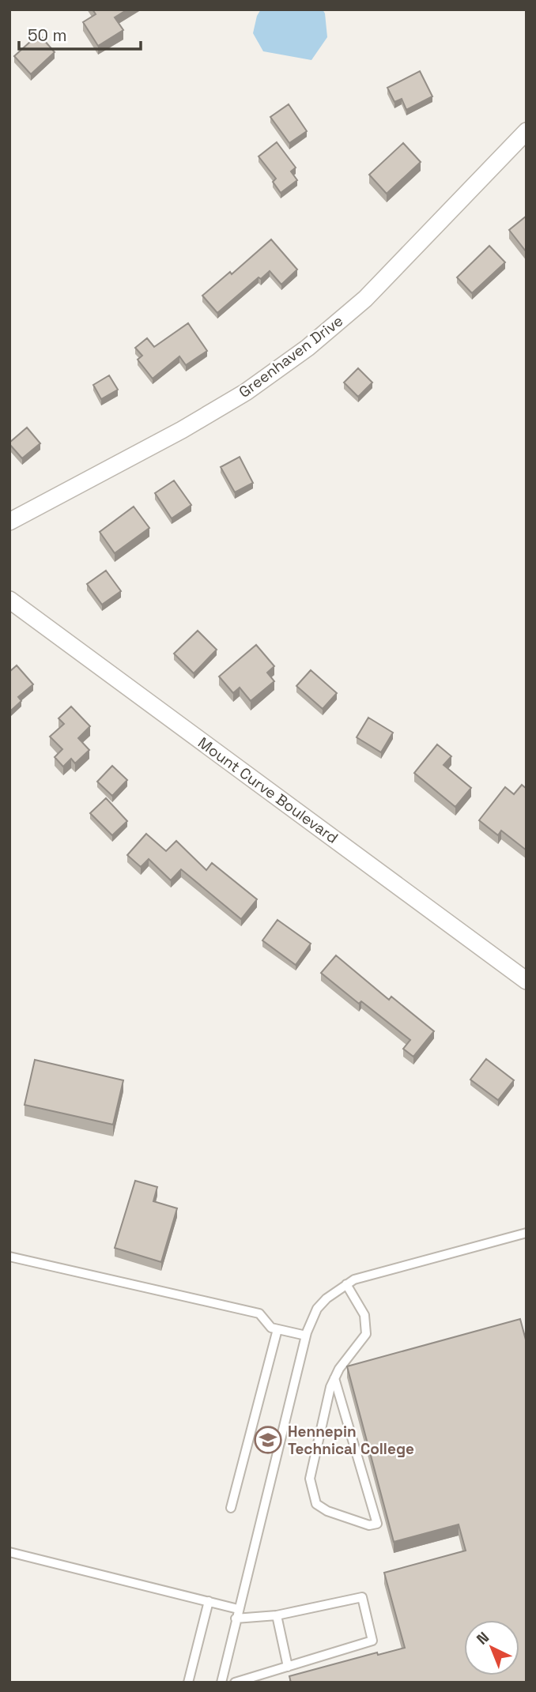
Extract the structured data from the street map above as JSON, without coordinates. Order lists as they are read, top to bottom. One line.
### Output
{"streets":{"street":["Greenhaven Drive","Mount Curve Boulevard"]},"places":{"school or university":["Hennepin Technical College"]},"scale_bar":"50 m","north":"top left"}
